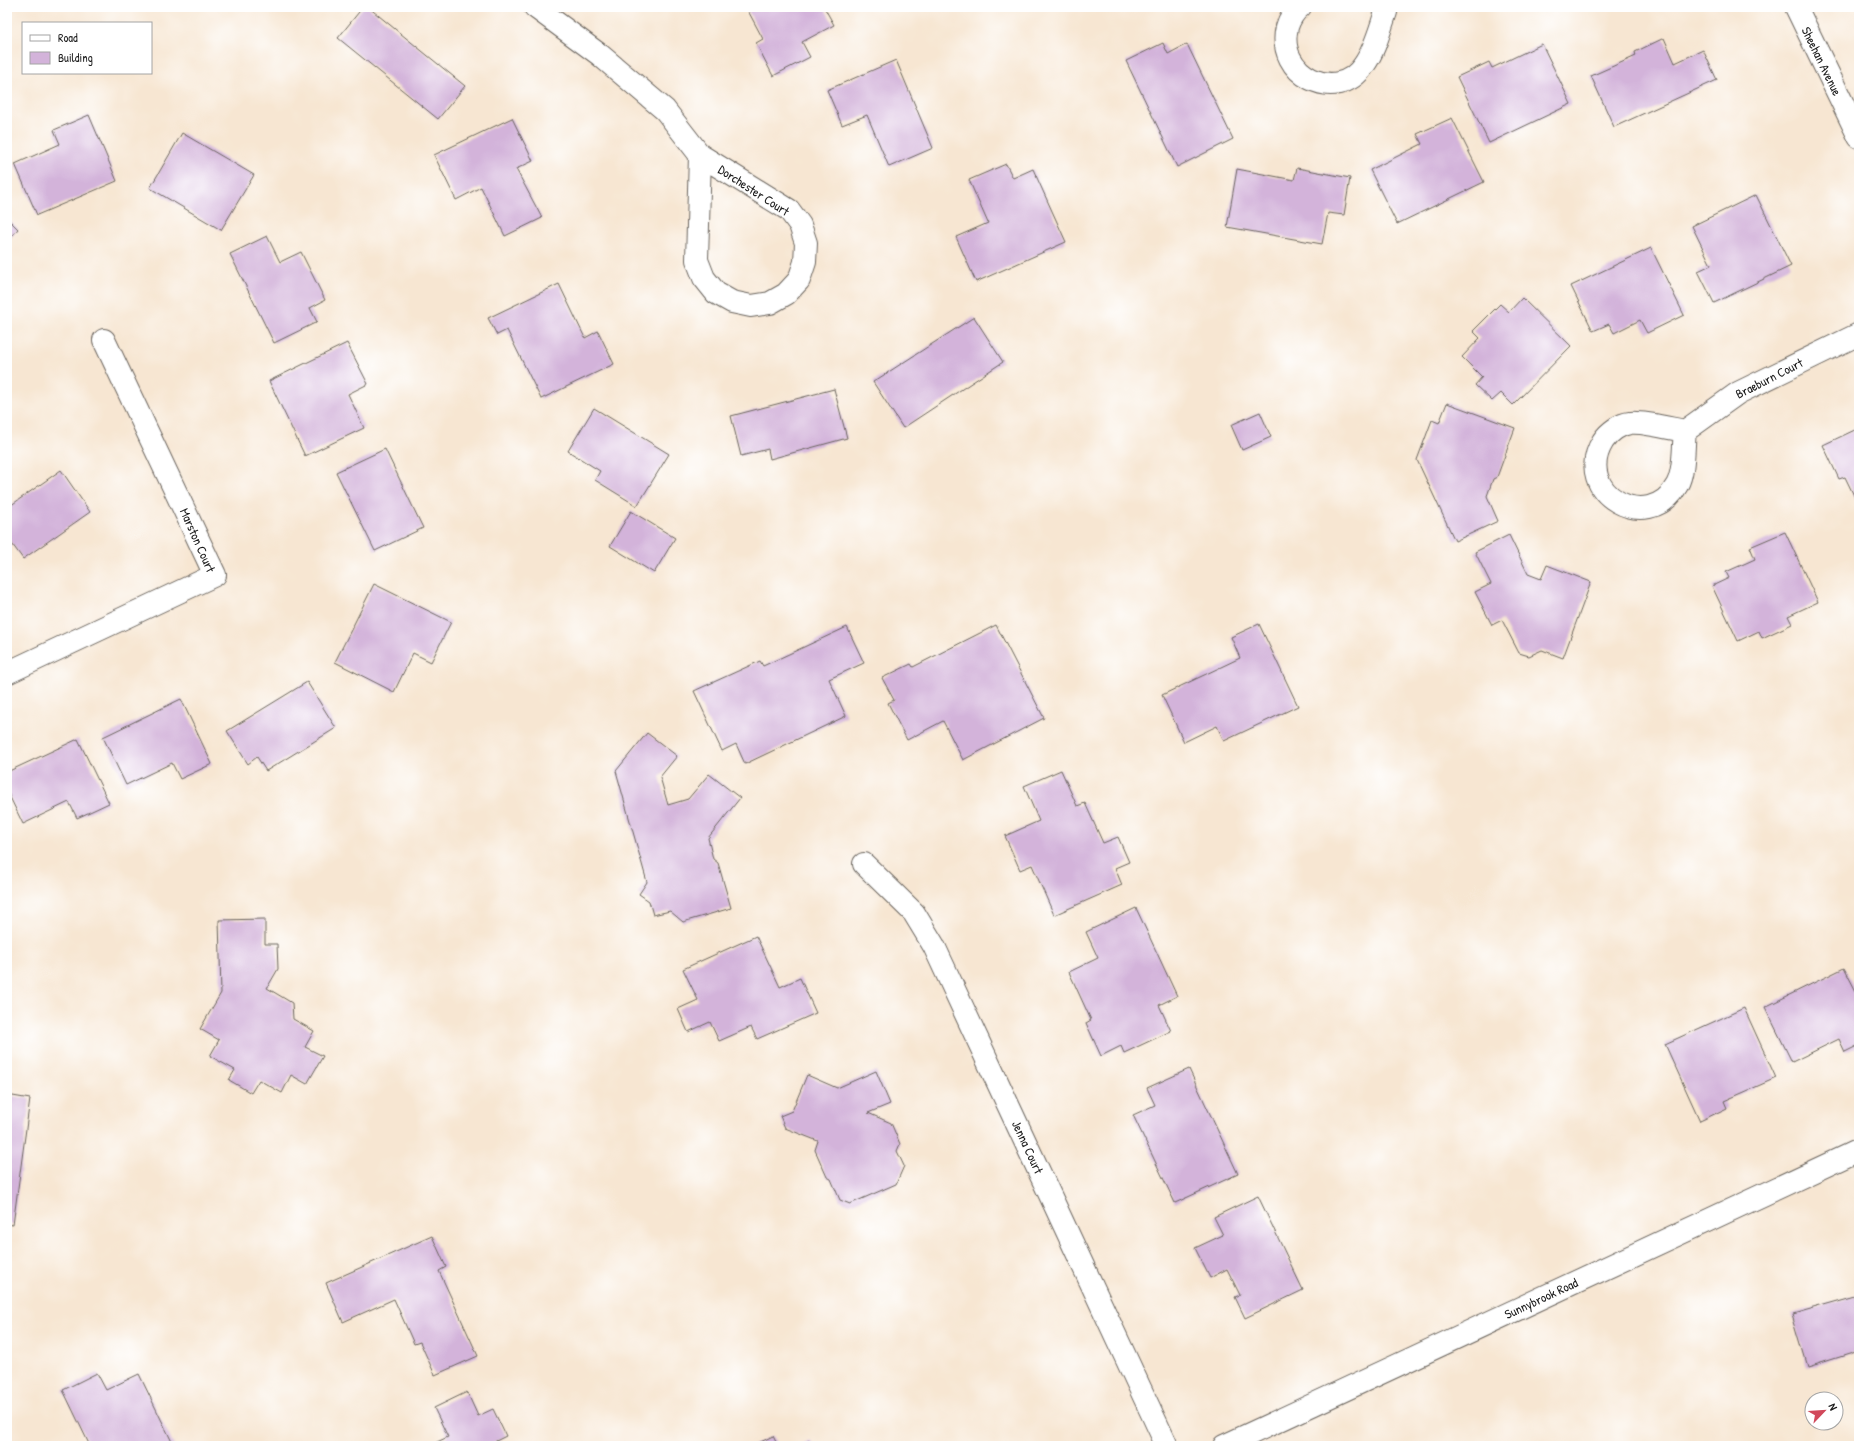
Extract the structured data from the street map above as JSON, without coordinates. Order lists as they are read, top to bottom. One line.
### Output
{"streets":{"street":["Sheehan Avenue","Dorchester Court","Braeburn Court","Marston Court","Jenna Court","Sunnybrook Road"]},"legend":["Road","Building"],"north":"top right"}
